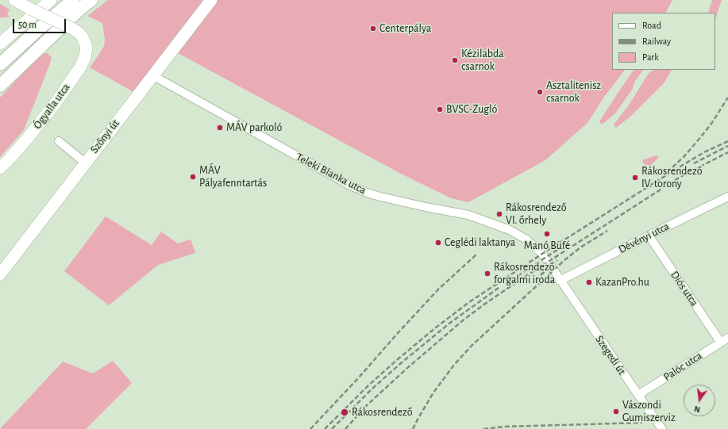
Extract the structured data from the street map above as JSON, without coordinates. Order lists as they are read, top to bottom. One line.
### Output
{"streets":{"street":["Ógyalla utca","Szőnyi út","Teleki Blanka utca","Dévényi utca","Diós utca","Szegedi út","Palóc utca"]},"crossings":[["Szőnyi út","Teleki Blanka utca"],["Teleki Blanka utca","Dévényi utca"],["Teleki Blanka utca","Szegedi út"],["Dévényi utca","Diós utca"],["Dévényi utca","Szegedi út"],["Diós utca","Palóc utca"],["Szegedi út","Palóc utca"]],"places":["Centerpálya","Kézilabda csarnok","Asztalitenisz csarnok","BVSC-Zugló","MÁV parkoló","MÁV Pályafenntartás","Rákosrendező IV. torony","Rákosrendező VI. őrhely","Manó Büfé","Ceglédi laktanya","Rákosrendező forgalmi iroda","KazanPro.hu","Vászondi Gumiszerviz","Rákosrendező"],"legend":["Road","Railway","Park"],"scale_bar":"50 m","north":"bottom"}
